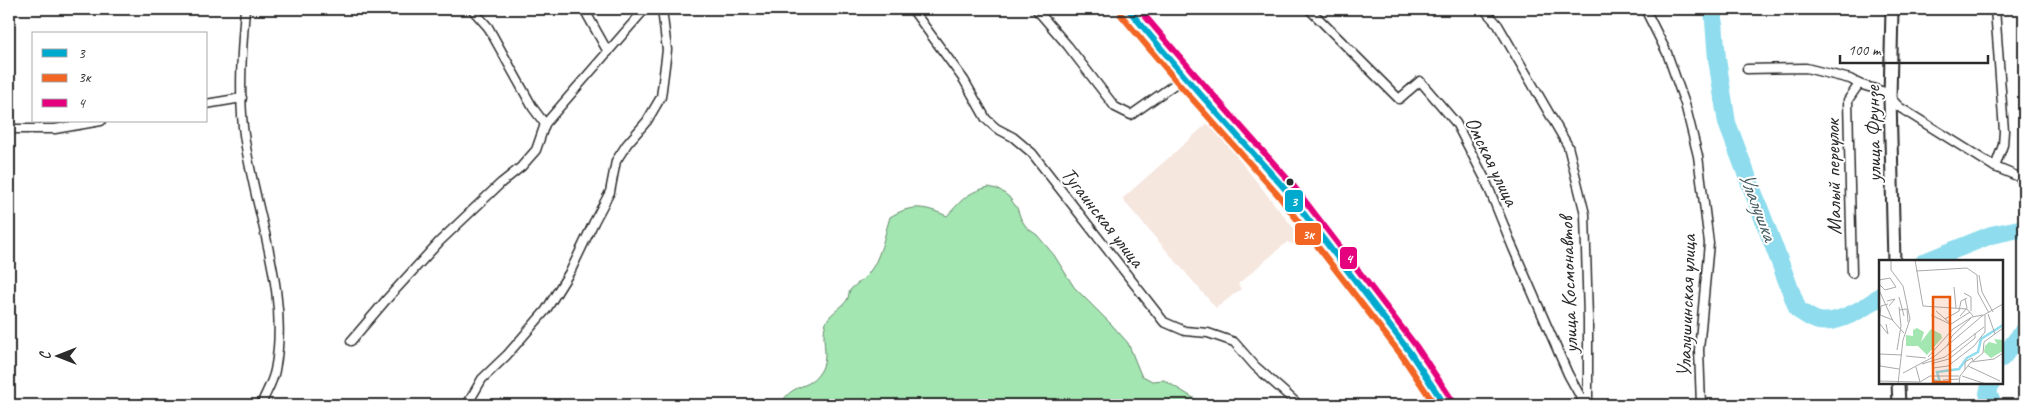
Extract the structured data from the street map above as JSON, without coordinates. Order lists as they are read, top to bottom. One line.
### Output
{"streets":{"street":["улица Фрунзе","Омская улица","Малый переулок","Тугаинская улица","улица Космонавтов","Улалушинская улица"]},"crossings":[["Омская улица","улица Космонавтов"]],"water":["Улалушка"],"lines":["transit line 3","transit line 4","transit line 3к"],"legend":["3","3к","4"],"scale_bar":"100 m","north":"left"}
